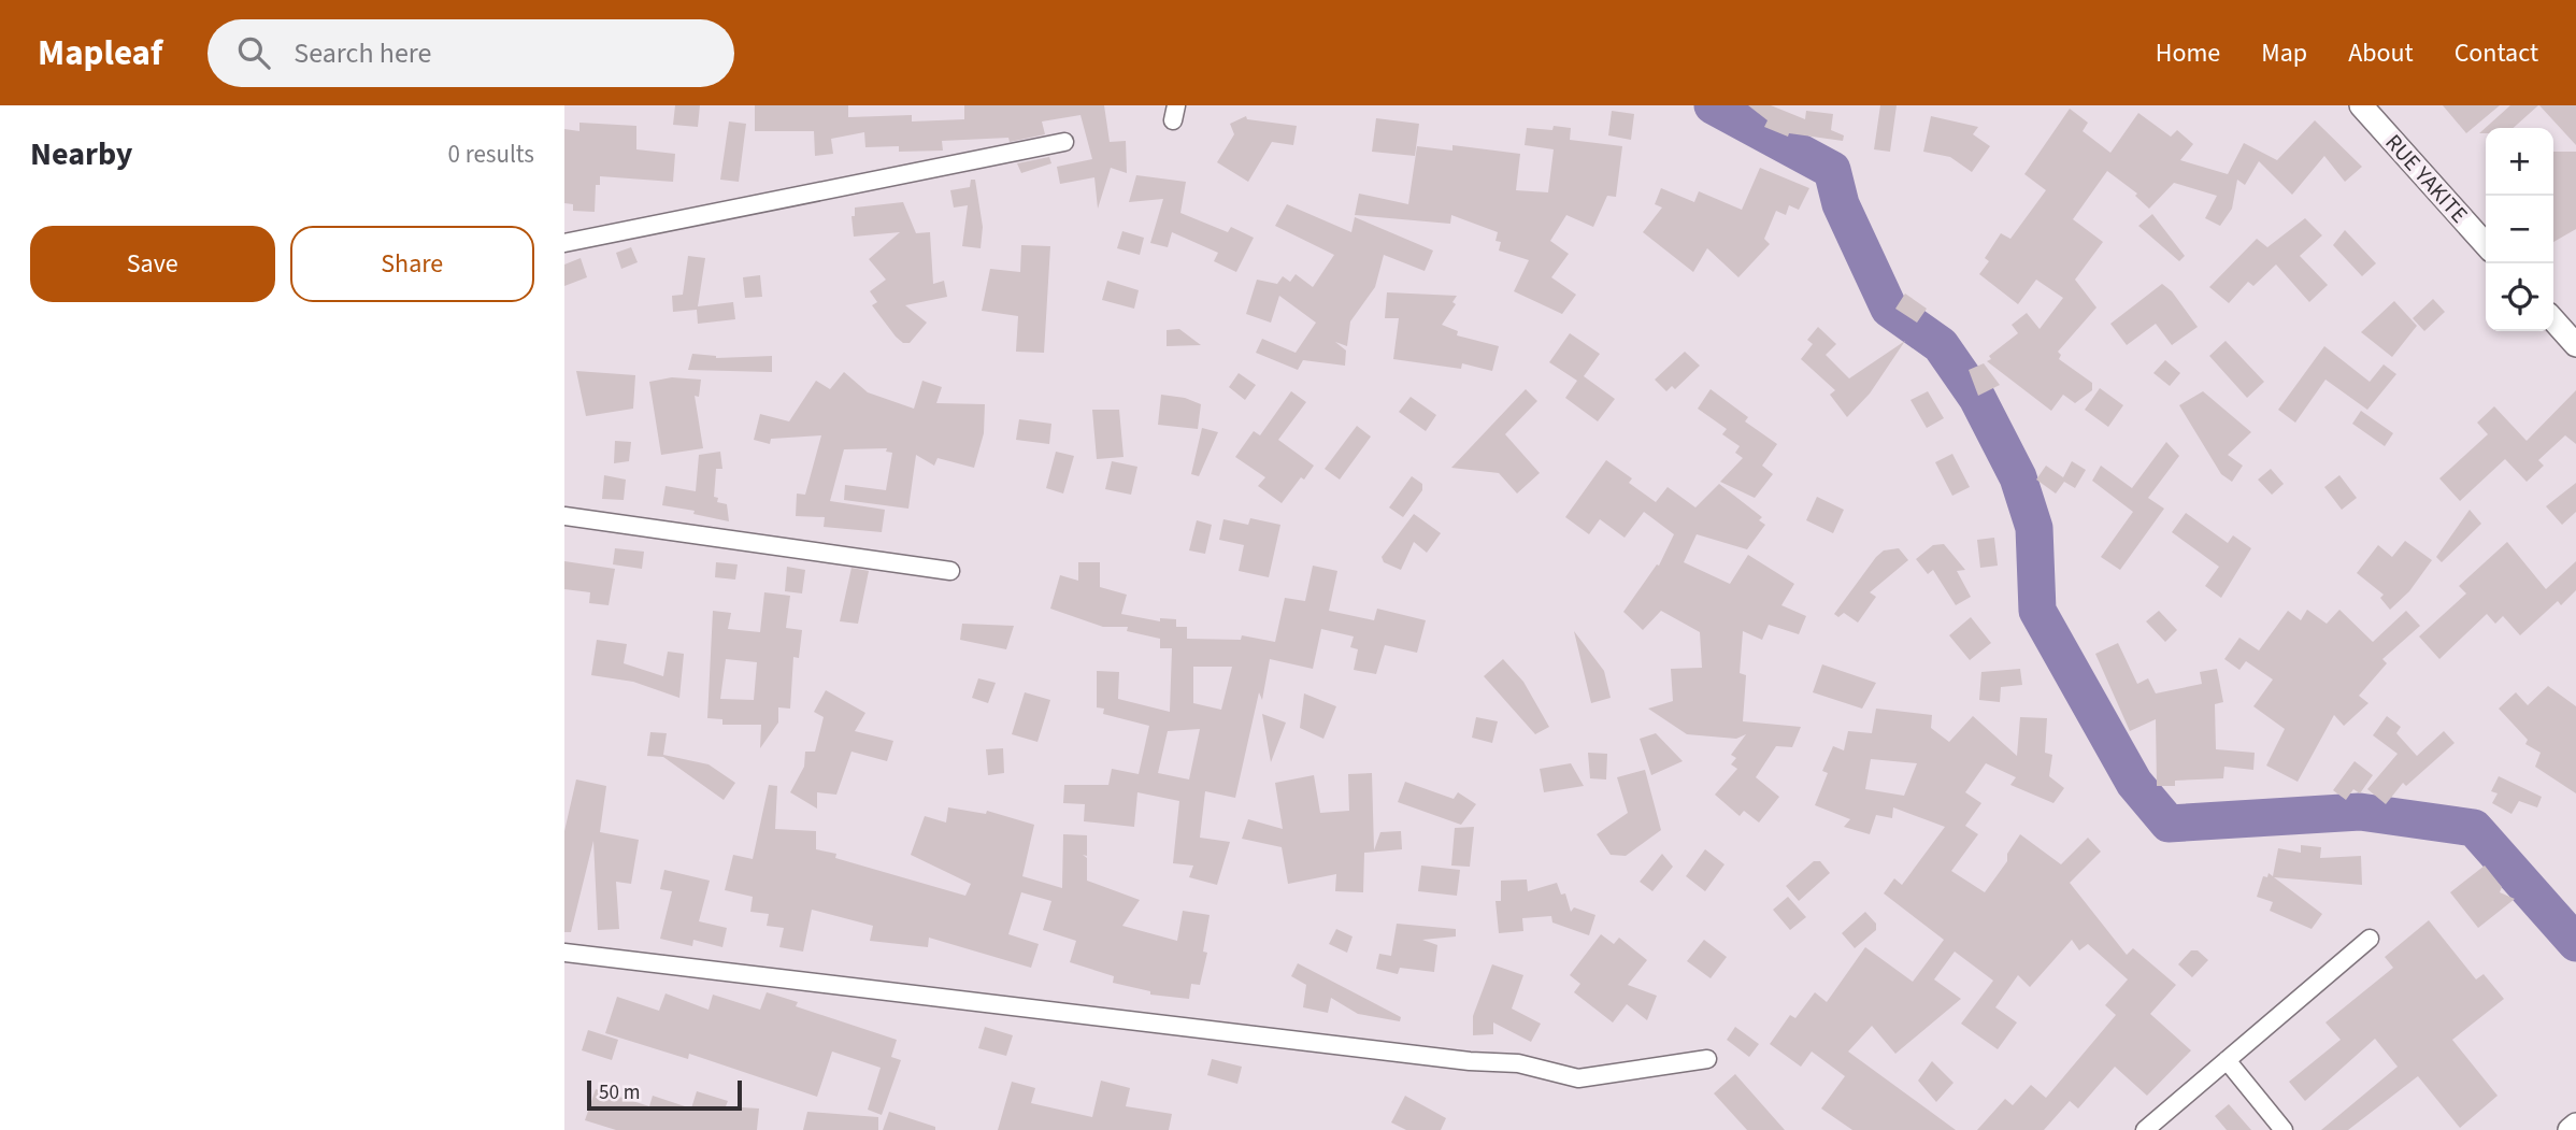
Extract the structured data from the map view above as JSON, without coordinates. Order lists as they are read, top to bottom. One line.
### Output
{"streets":{"main road":["RUE YAKITE"]},"scale_bar":"50 m","page":{"header":"Mapleaf","search":"Search here","nav":["Home","Map","About","Contact"],"heading":["Nearby","0 results"],"map_buttons":["+","−"],"buttons":["Save","Share"],"scale":"50 m"}}
